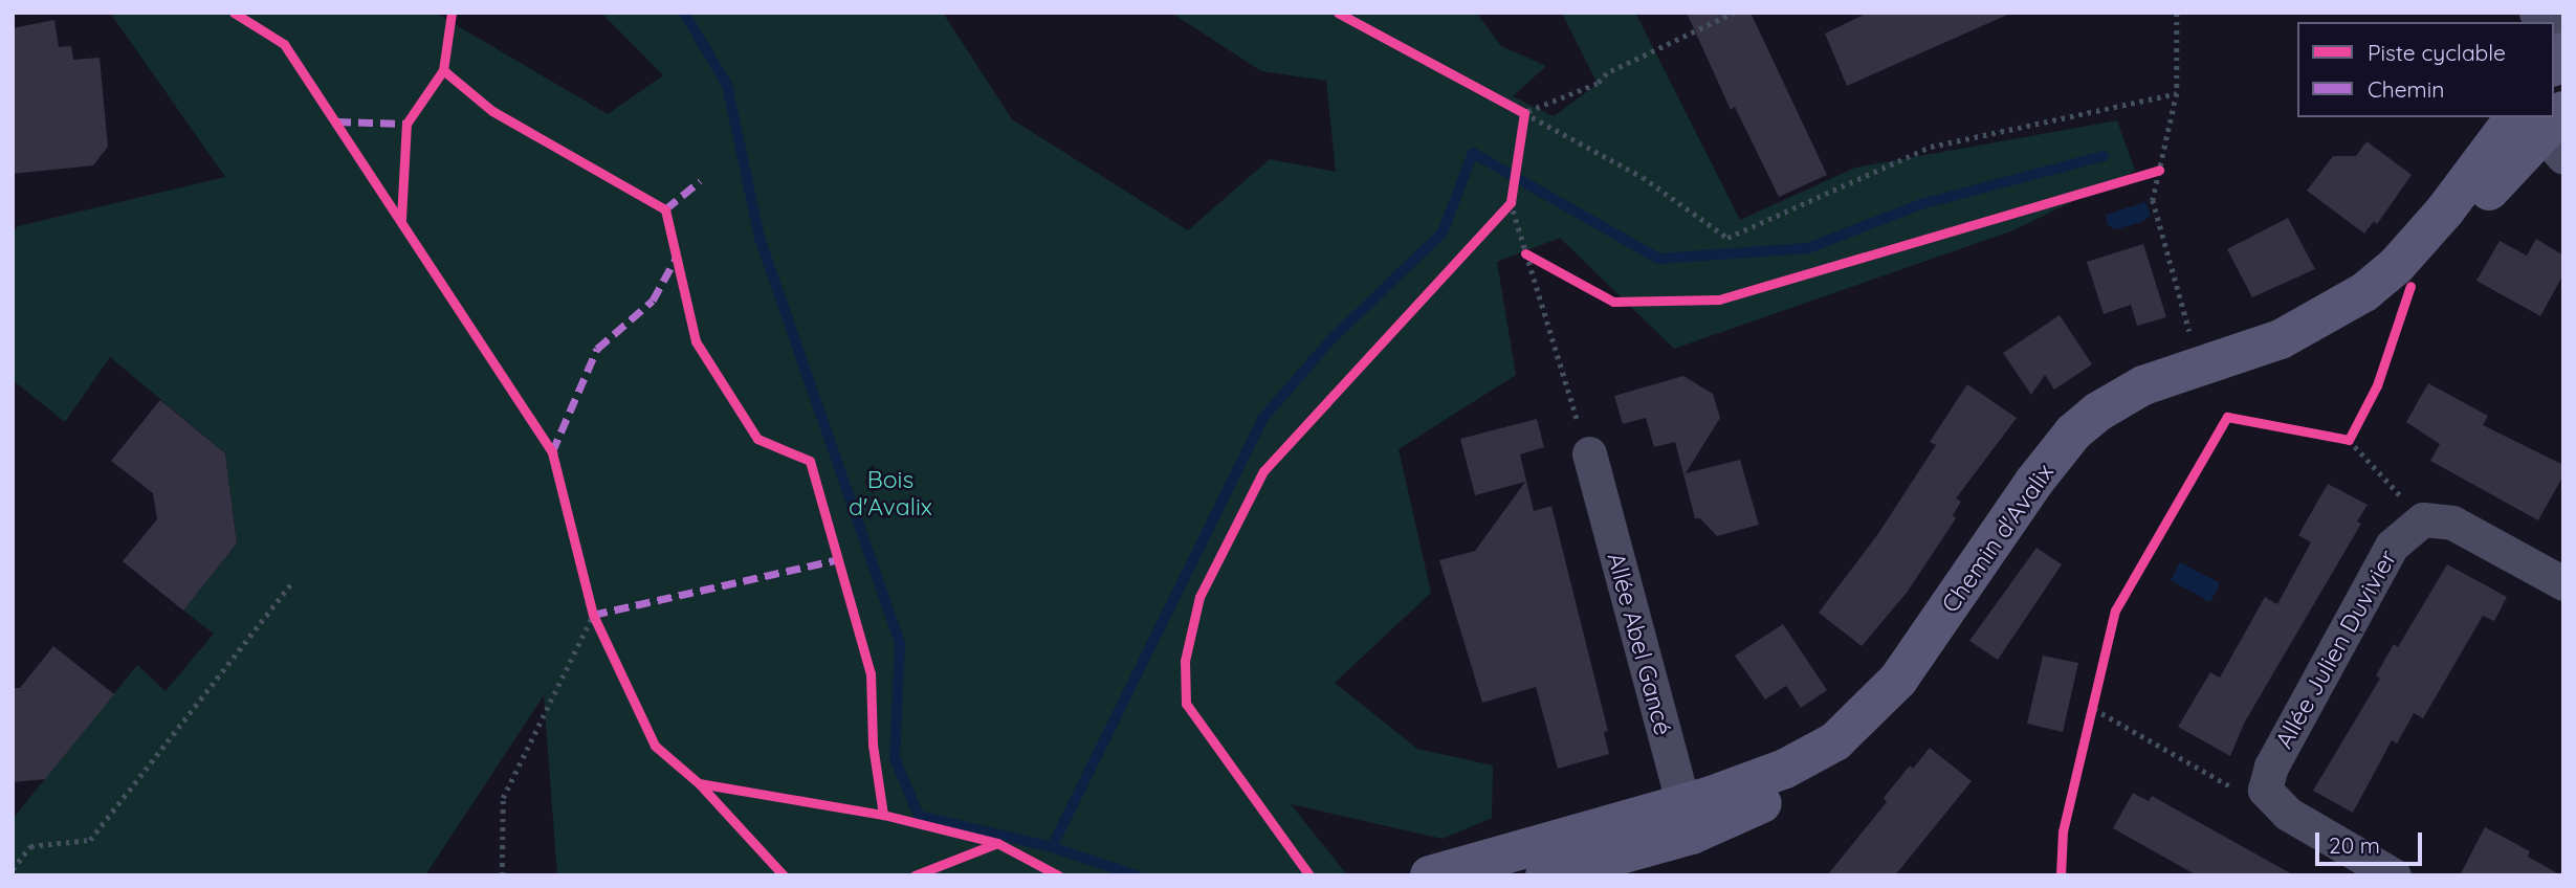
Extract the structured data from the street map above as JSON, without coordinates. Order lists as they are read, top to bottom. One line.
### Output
{"streets":{"street":["Chemin d'Avalix","Allée Abel Gancé","Allée Julien Duvivier"]},"crossings":[["Chemin d'Avalix","Allée Abel Gancé"]],"parks":["Bois d'Avalix"],"legend":["Piste cyclable","Chemin"],"scale_bar":"20 m"}
